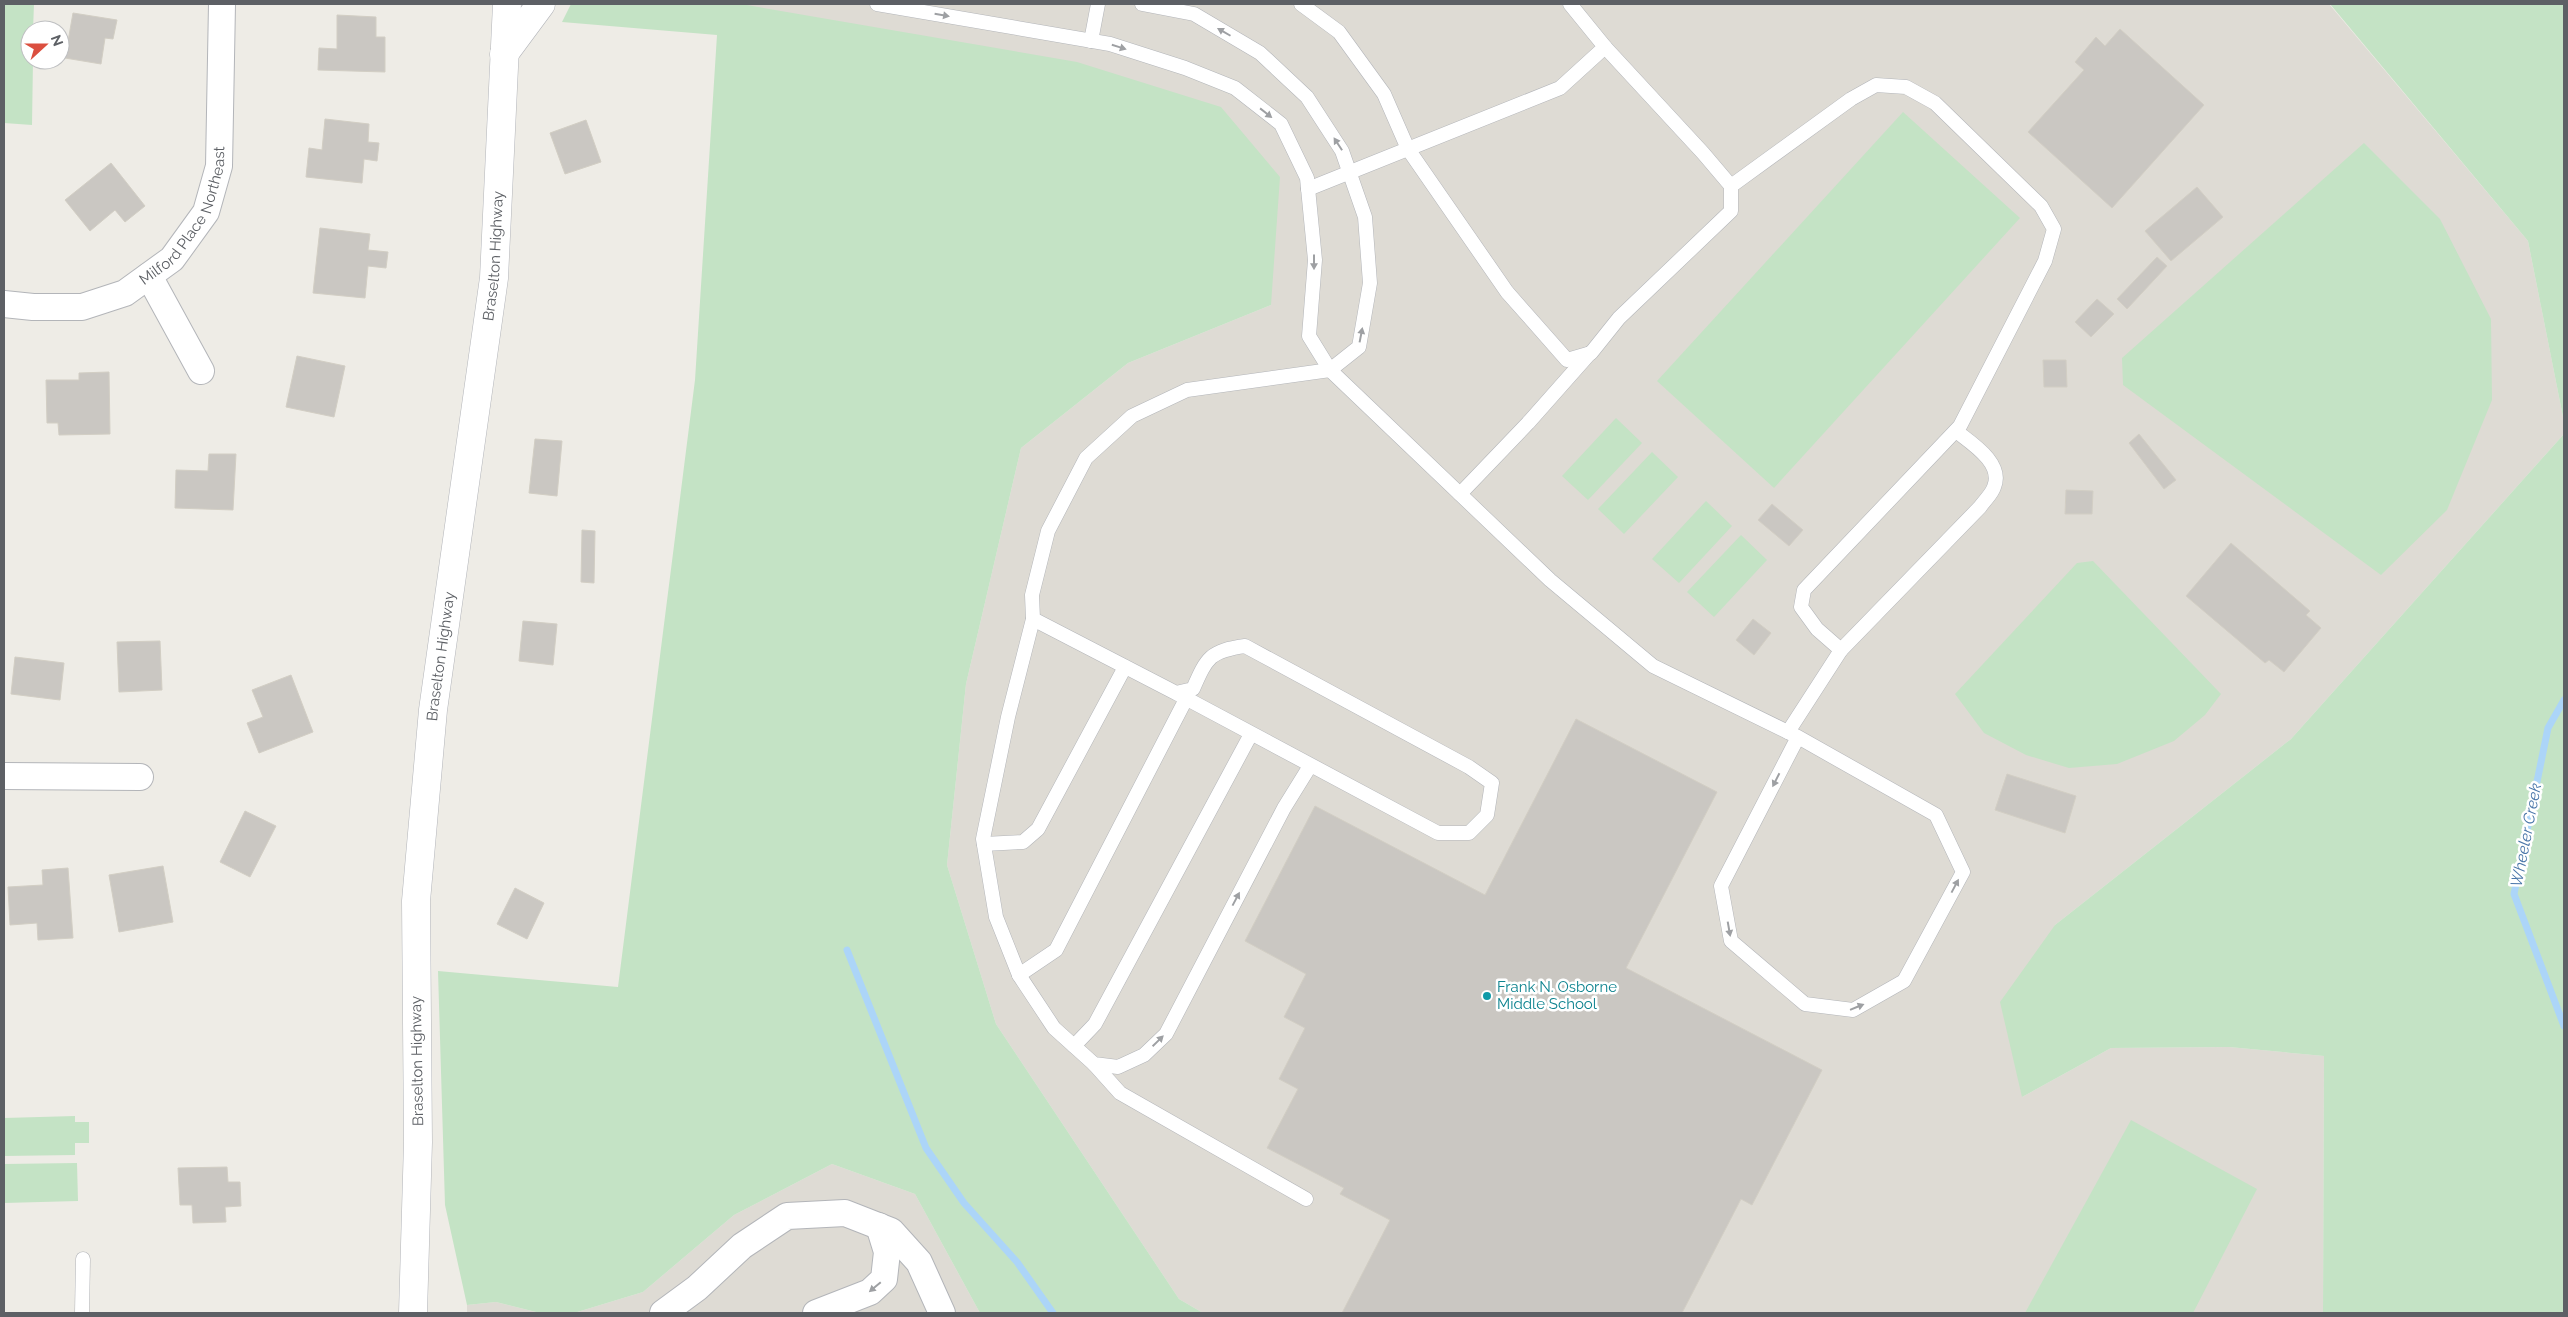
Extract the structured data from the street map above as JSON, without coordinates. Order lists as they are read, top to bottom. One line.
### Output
{"streets":{"main road":["Braselton Highway"],"street":["Milford Place Northeast"]},"water":["Wheeler Creek"],"places":["Frank N. Osborne Middle School"],"north":"right"}
